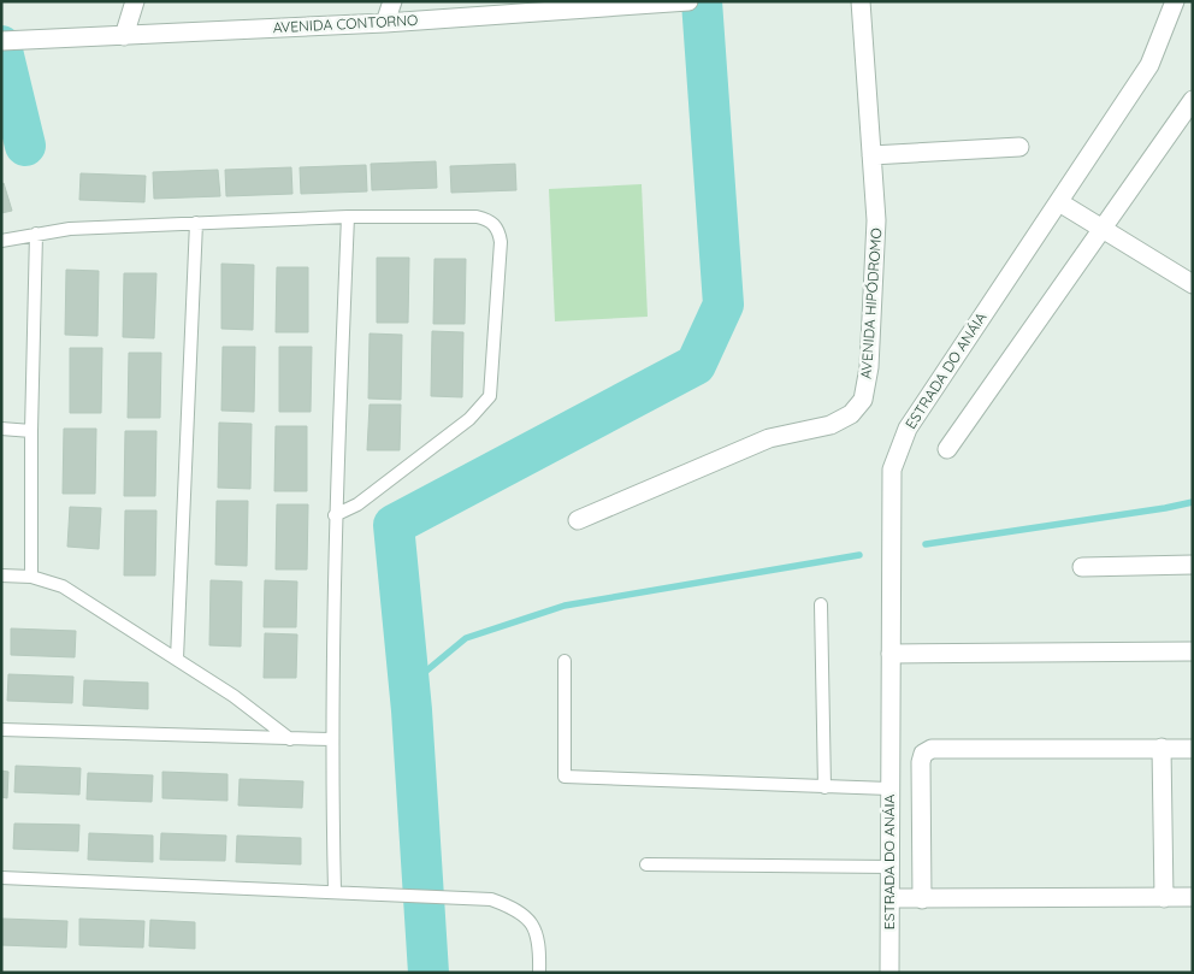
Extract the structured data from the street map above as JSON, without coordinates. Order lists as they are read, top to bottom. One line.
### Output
{"streets":{"street":["AVENIDA CONTORNO","AVENIDA HIPÓDROMO","ESTRADA DO ANÁIA"]}}
